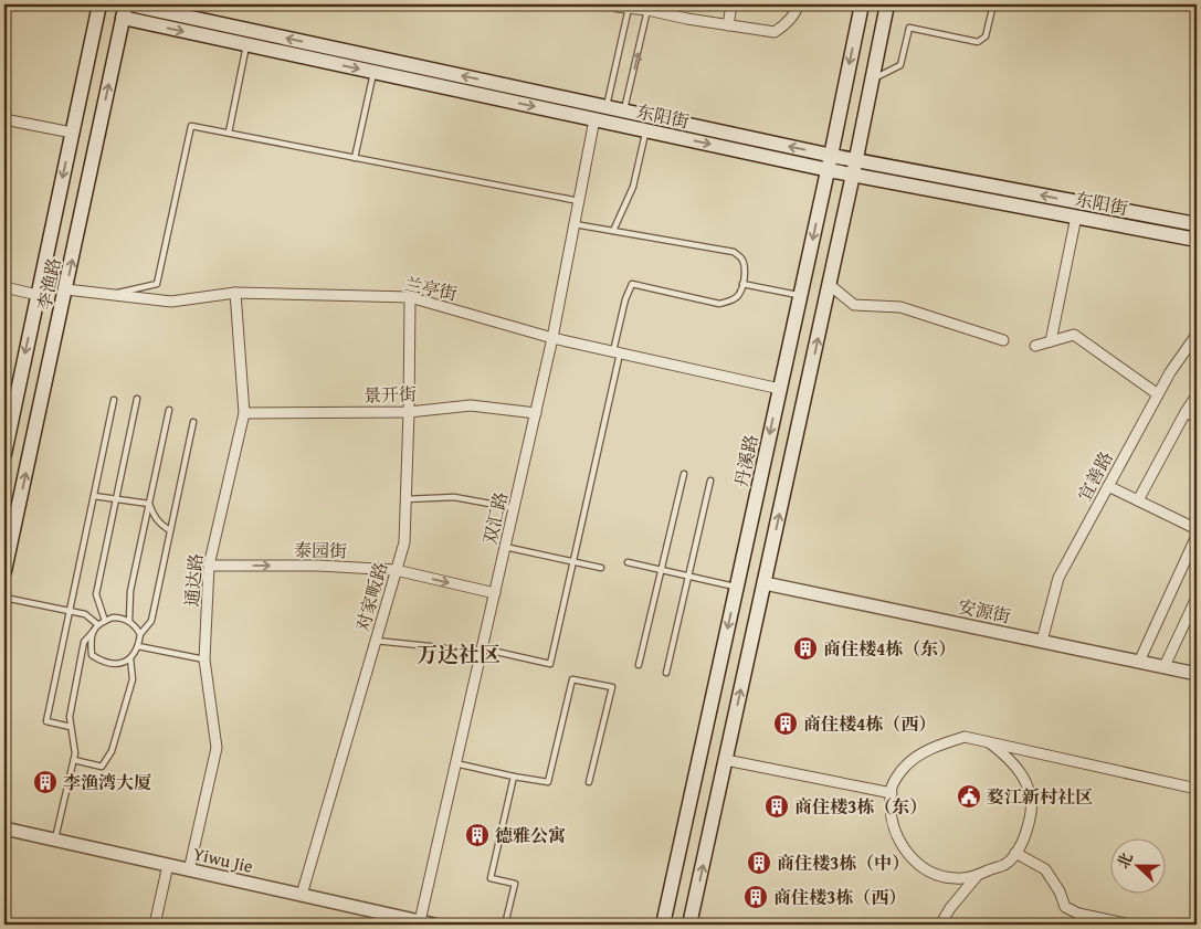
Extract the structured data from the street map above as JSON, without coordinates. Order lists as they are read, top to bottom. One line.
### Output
{"streets":{"main road":["东阳街","李渔路","丹溪路"],"street":["兰亭街","景开街","宜善路","双汇路","泰园街","通达路","对家畈路","安源街","Yiwu Jie"]},"crossings":[["东阳街","李渔路"],["东阳街","丹溪路"],["东阳街","双汇路"],["李渔路","兰亭街"],["兰亭街","丹溪路"],["兰亭街","双汇路"],["兰亭街","通达路"],["兰亭街","对家畈路"],["景开街","双汇路"],["景开街","通达路"],["景开街","对家畈路"],["宜善路","安源街"],["双汇路","泰园街"],["双汇路","Yiwu Jie"],["泰园街","通达路"],["泰园街","对家畈路"],["通达路","Yiwu Jie"],["对家畈路","Yiwu Jie"]],"one_way":["泰园街"],"districts":["万达社区"],"places":{"building":["商住楼4栋（东）","商住楼4栋（西）","李渔湾大厦","商住楼3栋（东）","德雅公寓","商住楼3栋（中）","商住楼3栋（西）"],"public building":["婺江新村社区"]},"north":"left"}
